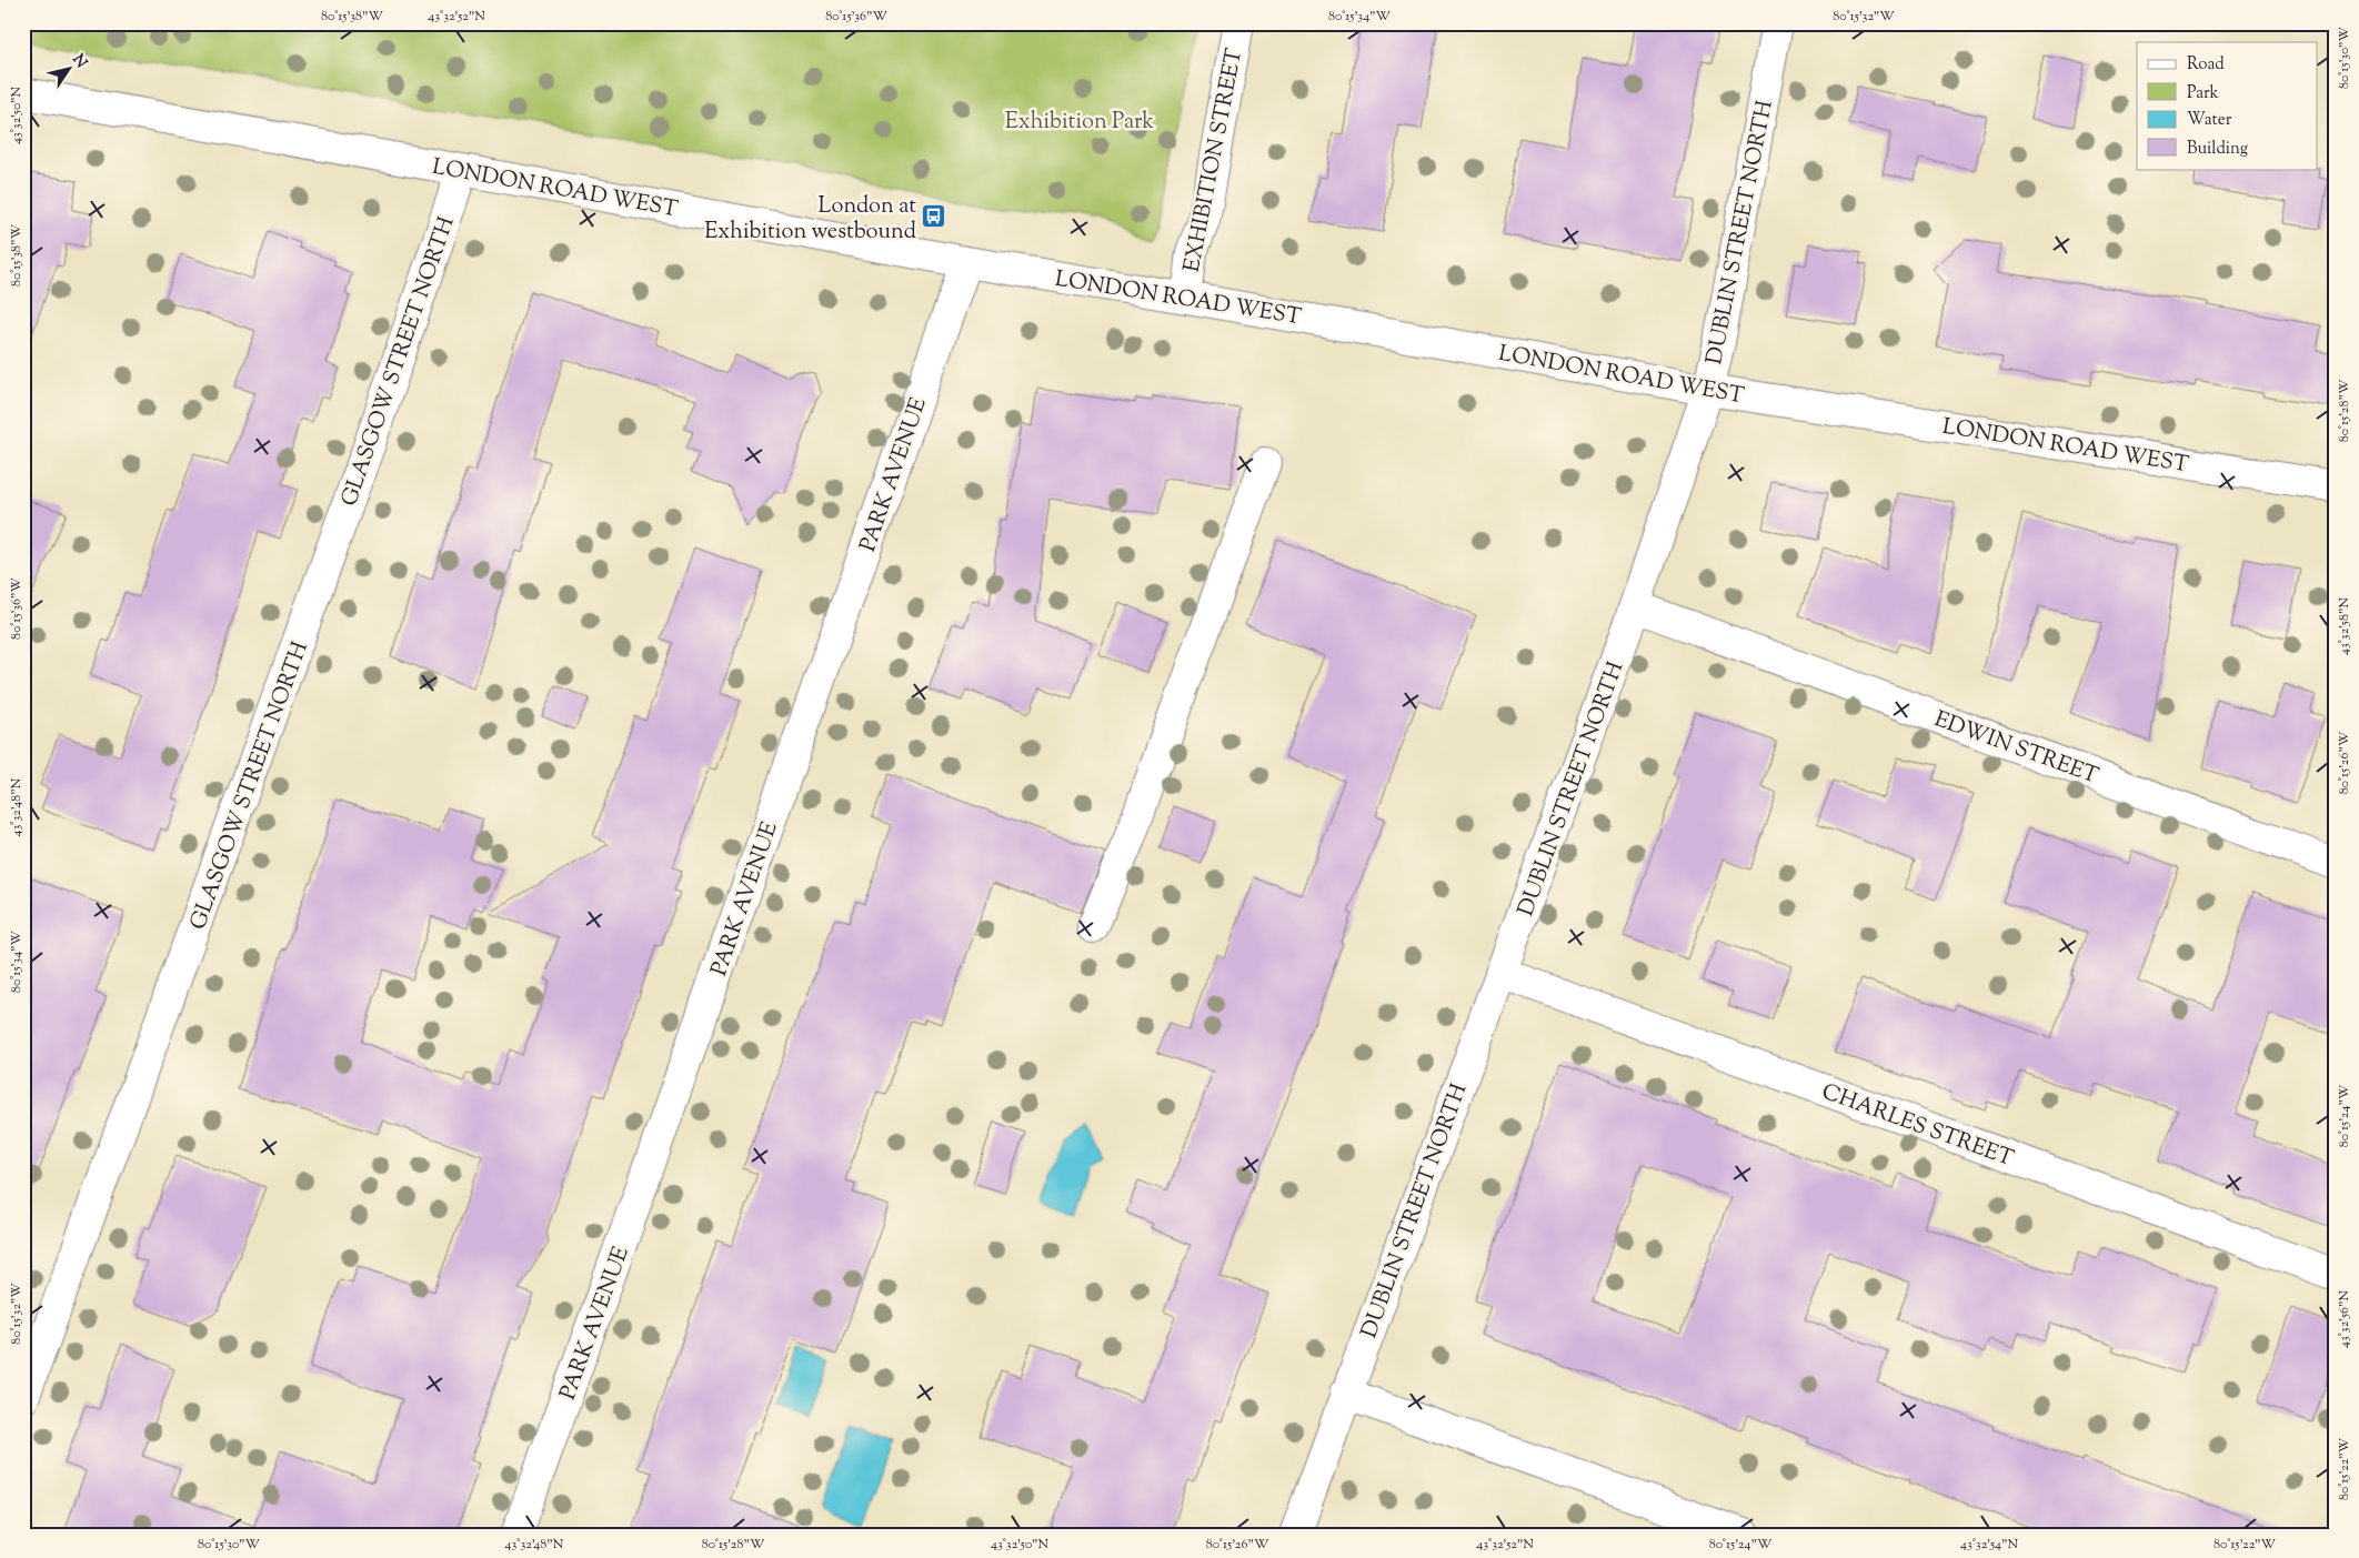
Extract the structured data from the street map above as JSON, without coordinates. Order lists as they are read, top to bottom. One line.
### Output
{"streets":{"street":["EXHIBITION STREET","LONDON ROAD WEST","DUBLIN STREET NORTH","GLASGOW STREET NORTH","PARK AVENUE","EDWIN STREET","CHARLES STREET"]},"crossings":[["EXHIBITION STREET","LONDON ROAD WEST"],["LONDON ROAD WEST","DUBLIN STREET NORTH"],["LONDON ROAD WEST","GLASGOW STREET NORTH"],["LONDON ROAD WEST","PARK AVENUE"],["DUBLIN STREET NORTH","EDWIN STREET"],["DUBLIN STREET NORTH","CHARLES STREET"]],"parks":["Exhibition Park"],"places":{"bus stop":["London at Exhibition westbound"]},"legend":["Road","Park","Water","Building"],"north":"top right","coordinates":["80°15'38\"W","43°32'52\"N","80°15'36\"W","80°15'34\"W","80°15'32\"W","80°15'30\"W","43°32'50\"N","80°15'28\"W","43°32'58\"N","80°15'26\"W","43°32'48\"N","80°15'24\"W","43°32'56\"N","80°15'22\"W","43°32'54\"N"]}
